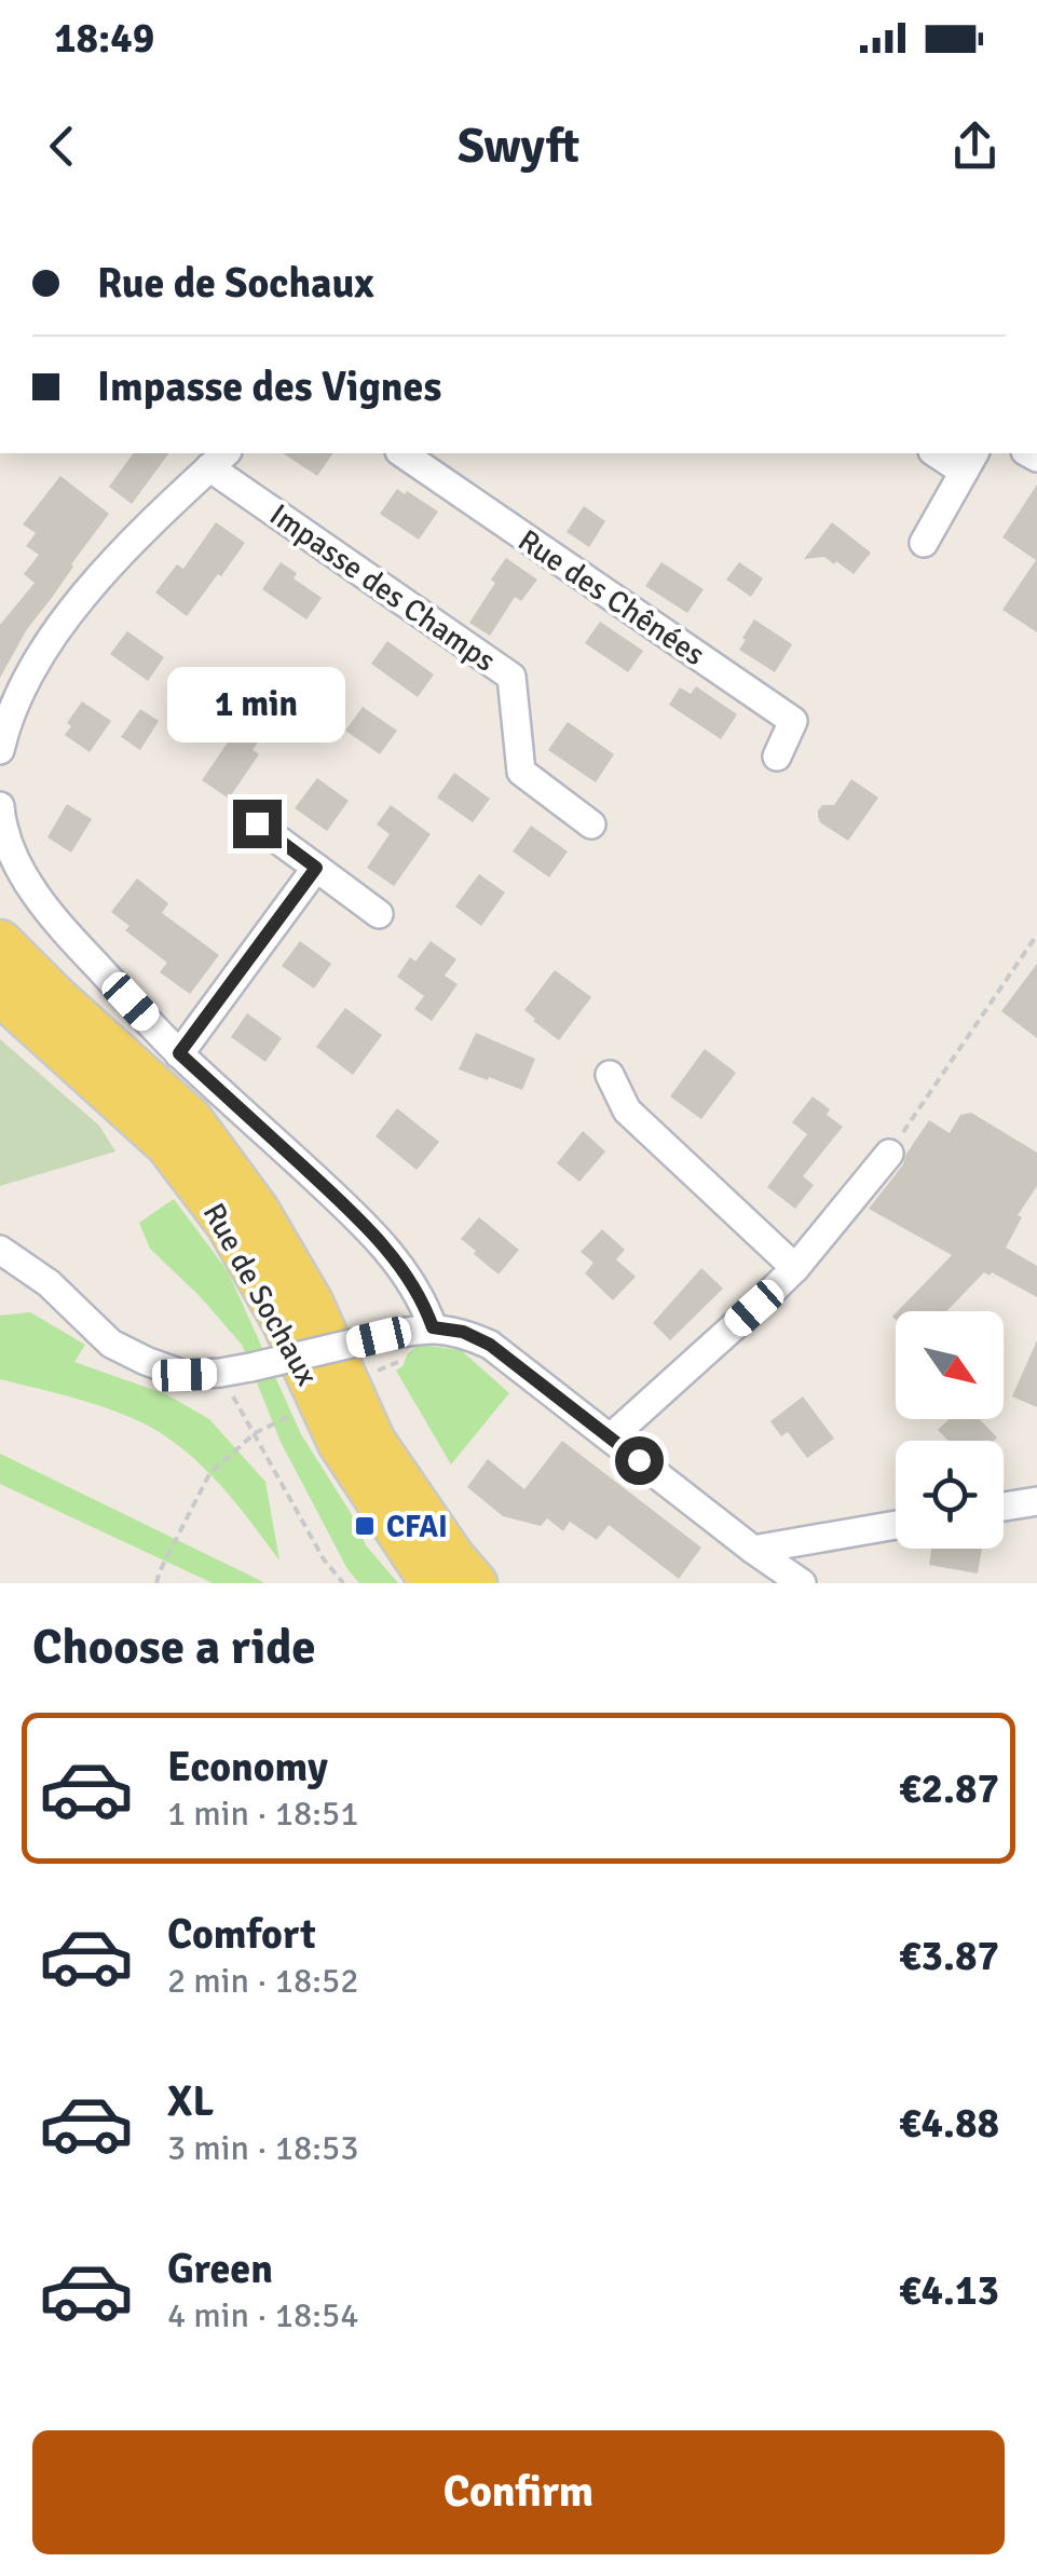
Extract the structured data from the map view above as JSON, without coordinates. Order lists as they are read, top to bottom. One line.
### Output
{"streets":{"main road":["Rue de Sochaux"],"street":["Impasse des Champs","Rue des Chênées"]},"places":{"transit":["CFAI"]},"north":"bottom right","page":{"status":"18:49","header":"Swyft","banner":["Rue de Sochaux","Impasse des Vignes"],"bubble":"1 min","heading":"Choose a ride","list":[{"name":"Economy","note":"1 min · 18:51","value":"€2.87"},{"name":"Comfort","note":"2 min · 18:52","value":"€3.87"},{"name":"XL","note":"3 min · 18:53","value":"€4.88"},{"name":"Green","note":"4 min · 18:54","value":"€4.13"}],"buttons":"Confirm"}}
